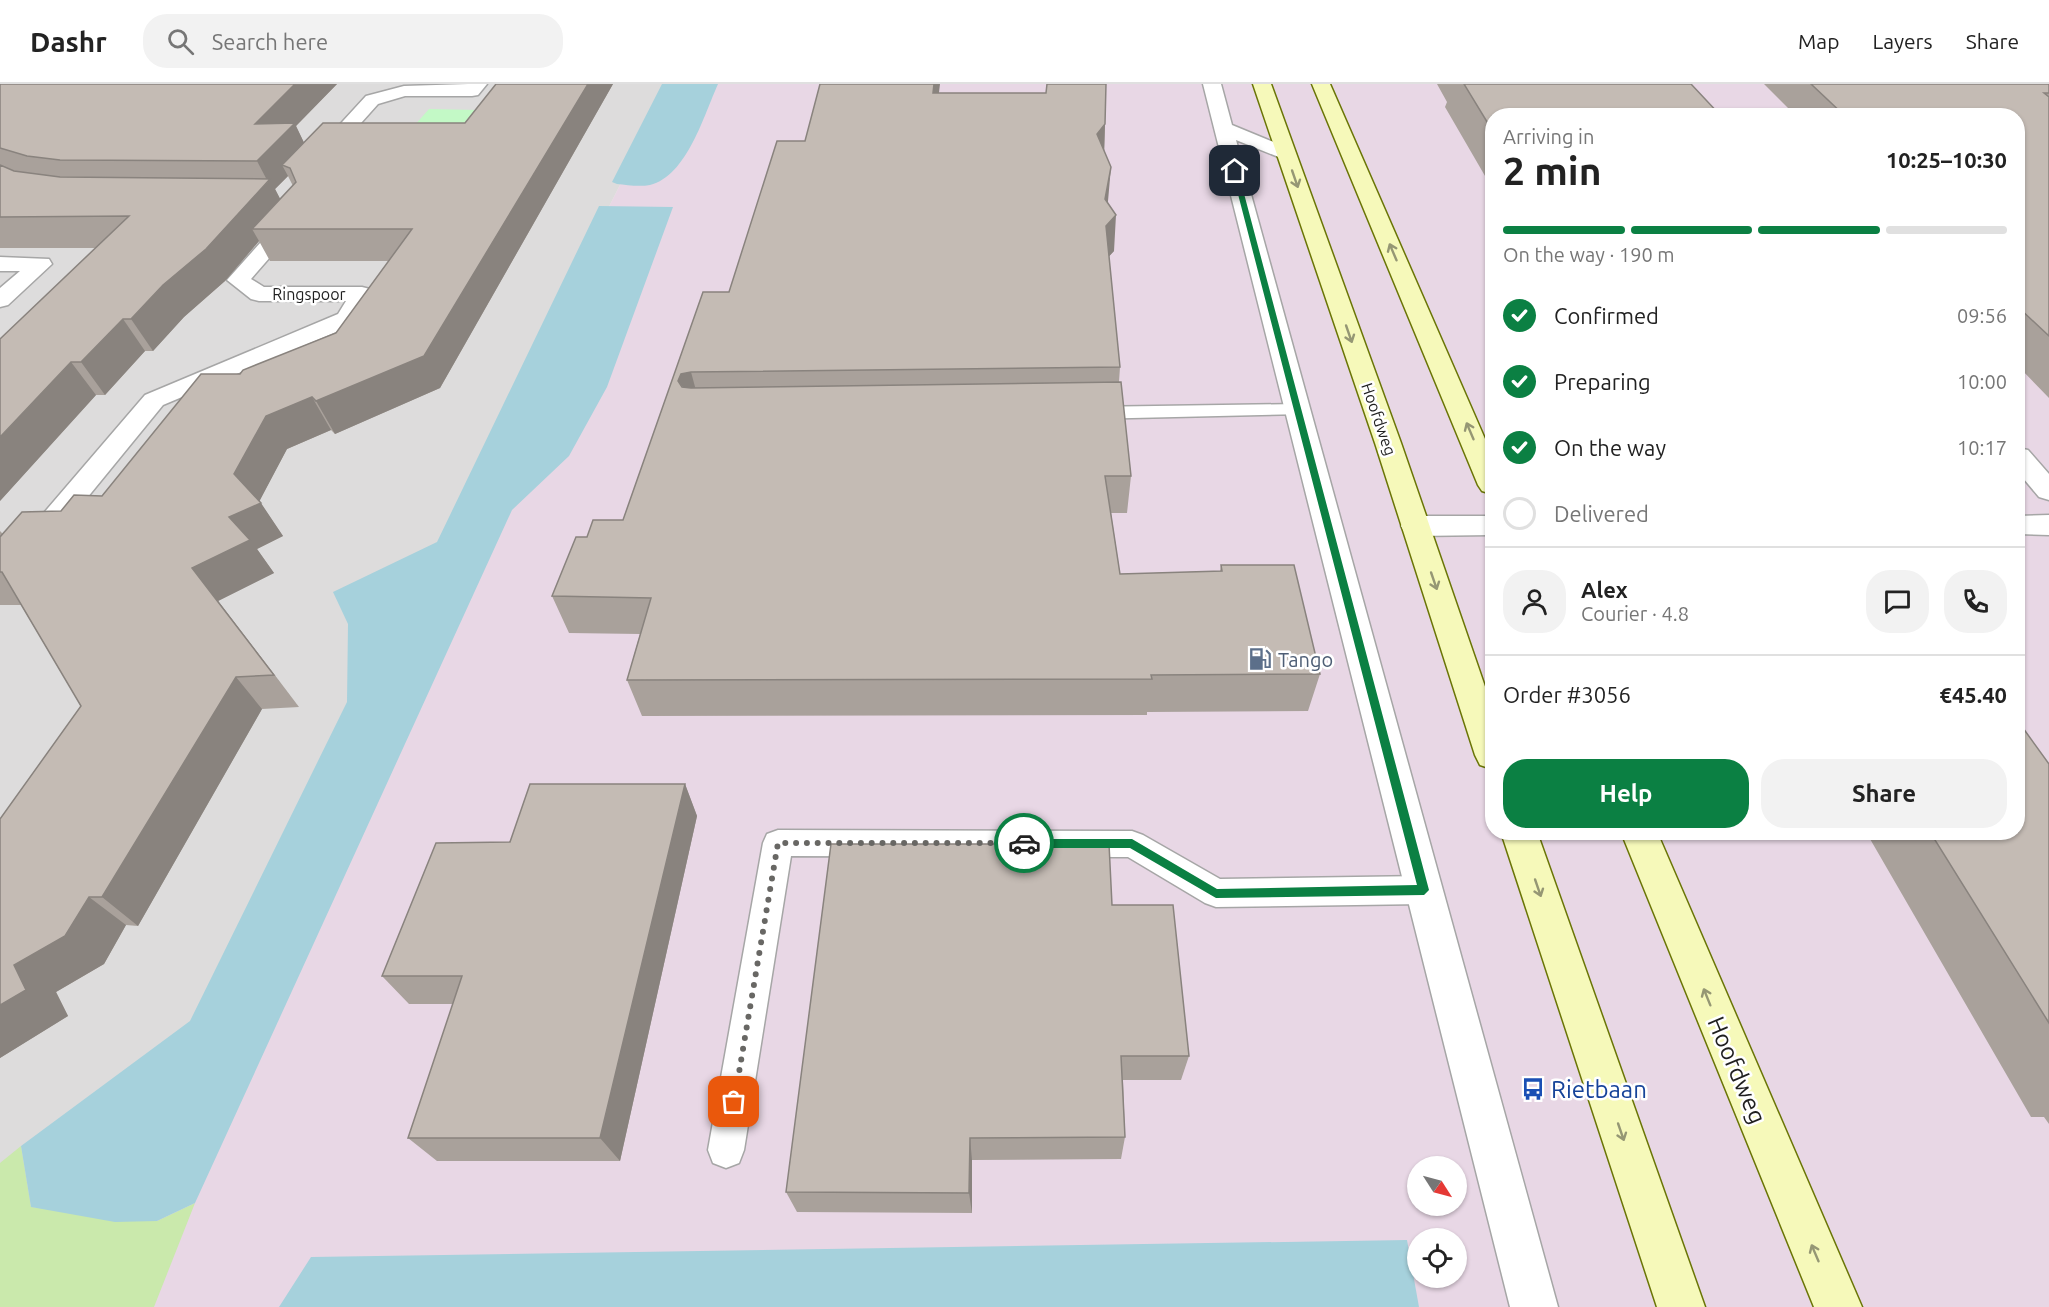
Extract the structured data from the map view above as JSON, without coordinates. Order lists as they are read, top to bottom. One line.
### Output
{"streets":{"main road":["Hoofdweg"],"street":["Ringspoor"]},"places":{"fuel station":["Tango"],"bus stop":["Rietbaan"]},"north":"bottom right","page":{"header":"Dashr","search":"Search here","nav":["Map","Layers","Share"],"heading":["2 min","Arriving in","10:25–10:30"],"panel":["Alex","Courier · 4.8","Order #3056","€45.40"],"bar":"On the way · 190 m","list":[["Confirmed","09:56"],["Preparing","10:00"],["On the way","10:17"],"Delivered"],"buttons":["Help","Share"]}}
